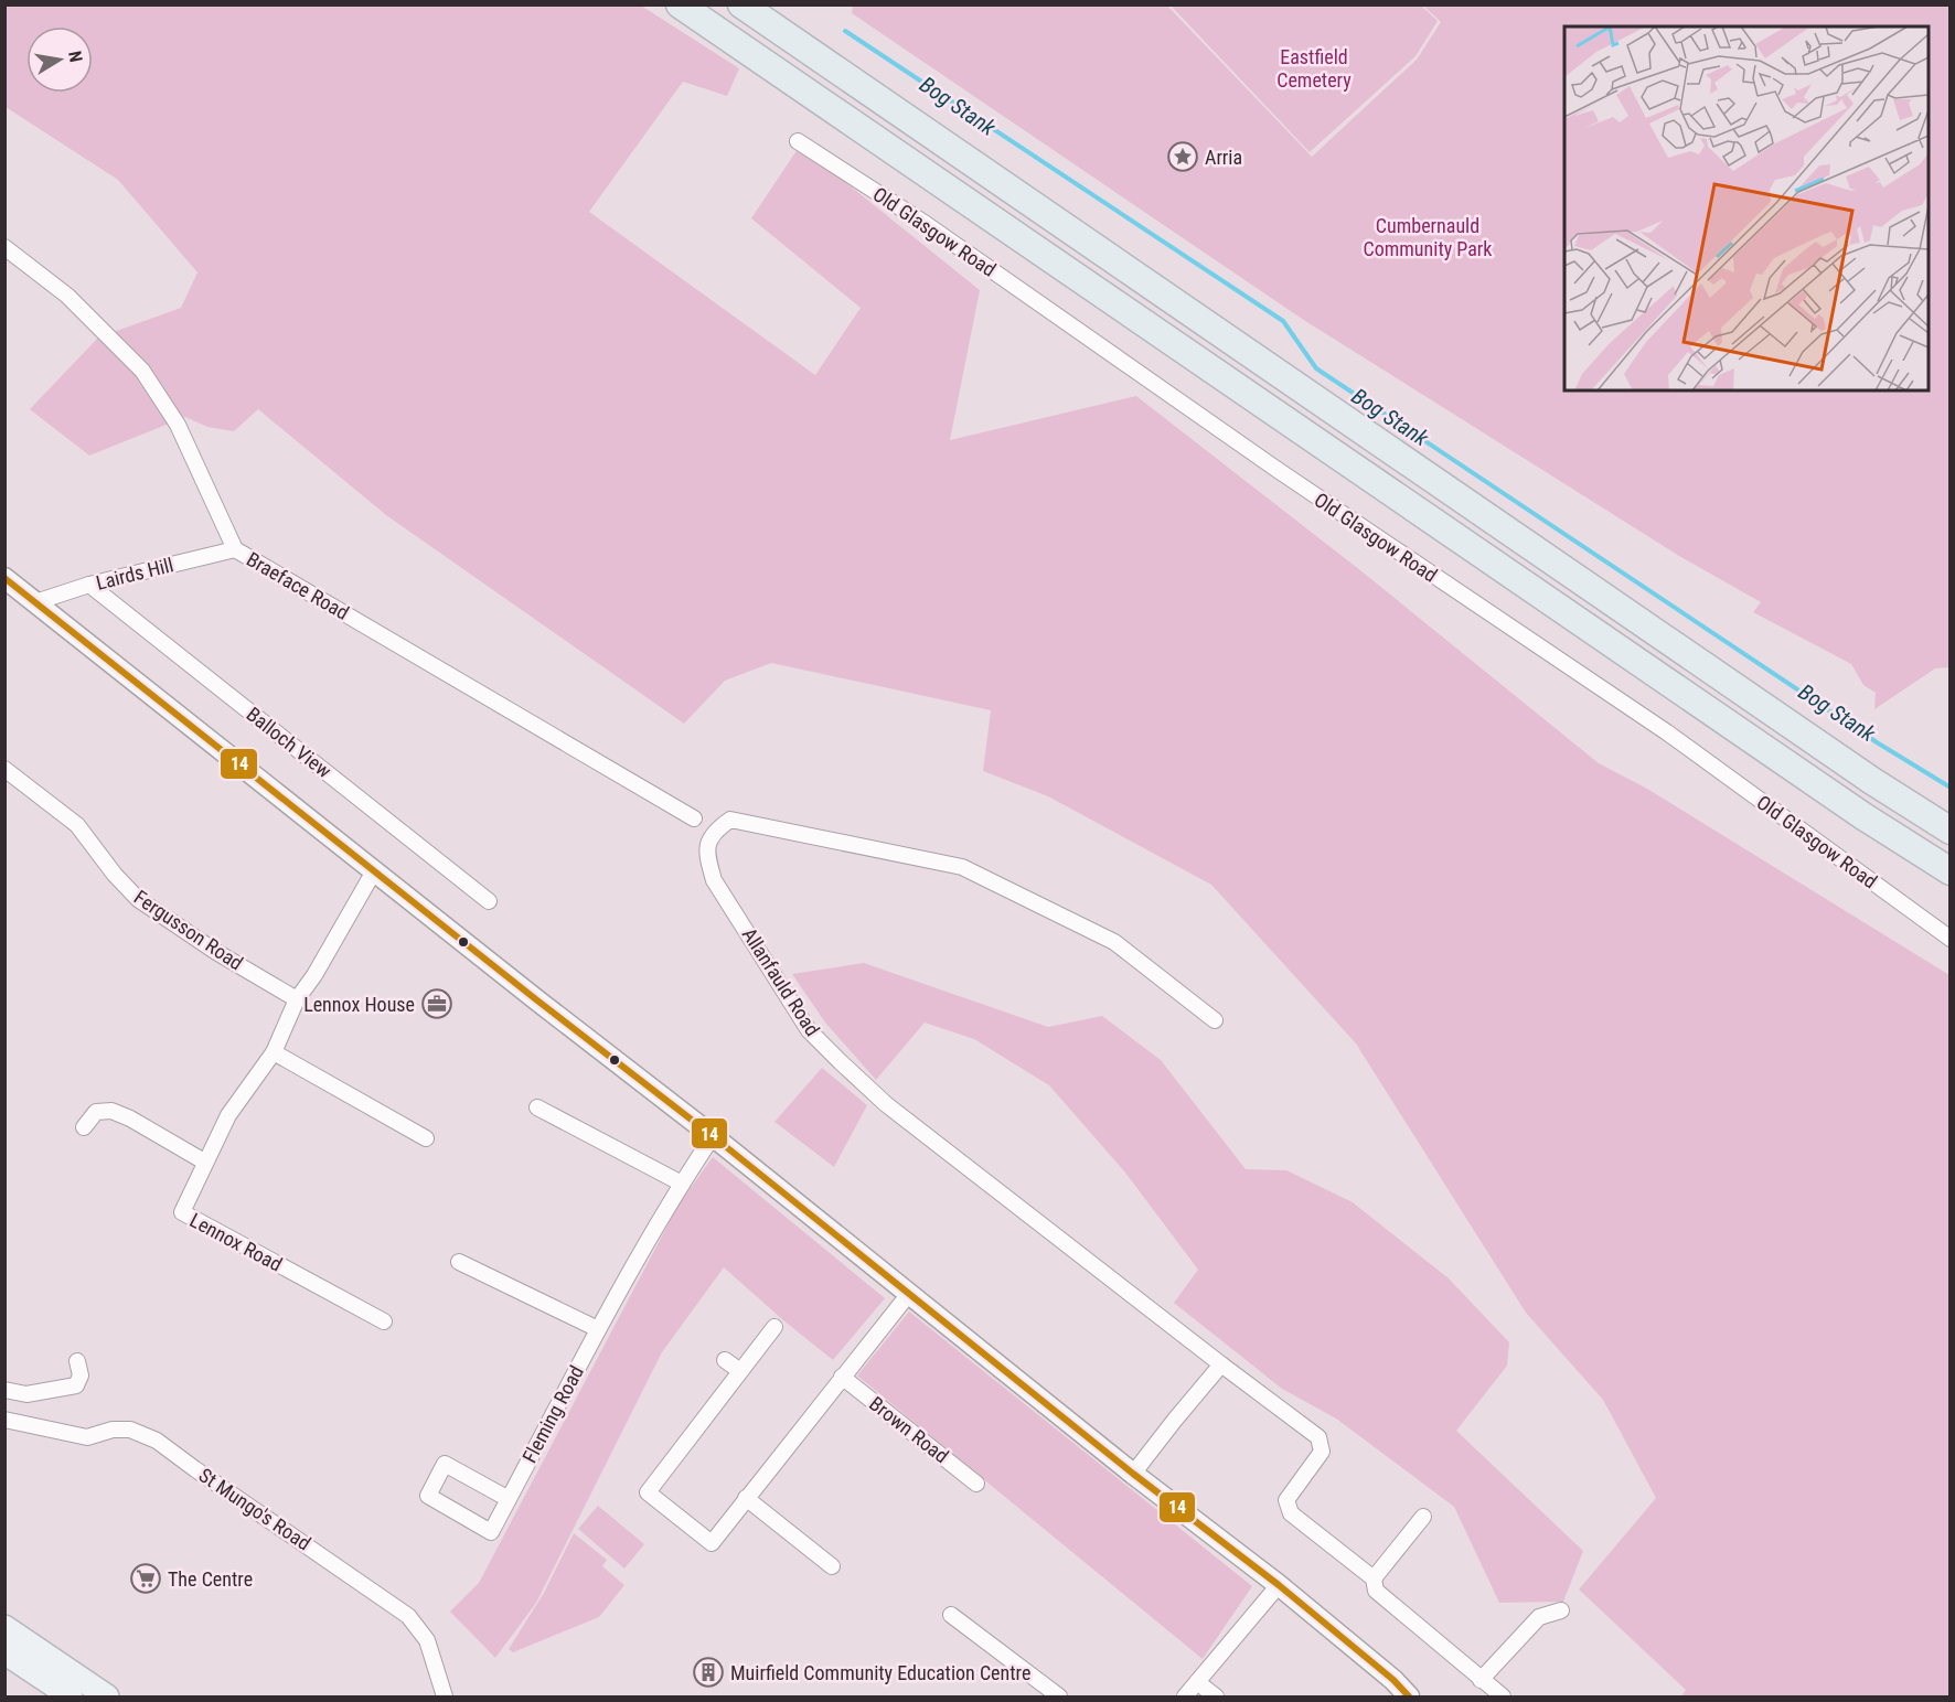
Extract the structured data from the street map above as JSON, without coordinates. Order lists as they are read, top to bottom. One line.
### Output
{"streets":{"street":["Old Glasgow Road","Lairds Hill","Braeface Road","Balloch View","Fergusson Road","Allanfauld Road","Lennox Road","Fleming Road","Brown Road","St Mungo's Road"]},"crossings":[["Lairds Hill","Braeface Road"],["Lairds Hill","Balloch View"],["Fergusson Road","Lennox Road"]],"water":["Bog Stank"],"parks":["Eastfield Cemetery","Cumbernauld Community Park"],"places":{"place":["Arria"],"office":["Lennox House"],"supermarket":["The Centre"],"building":["Muirfield Community Education Centre"]},"lines":["transit line 14"],"north":"right"}
